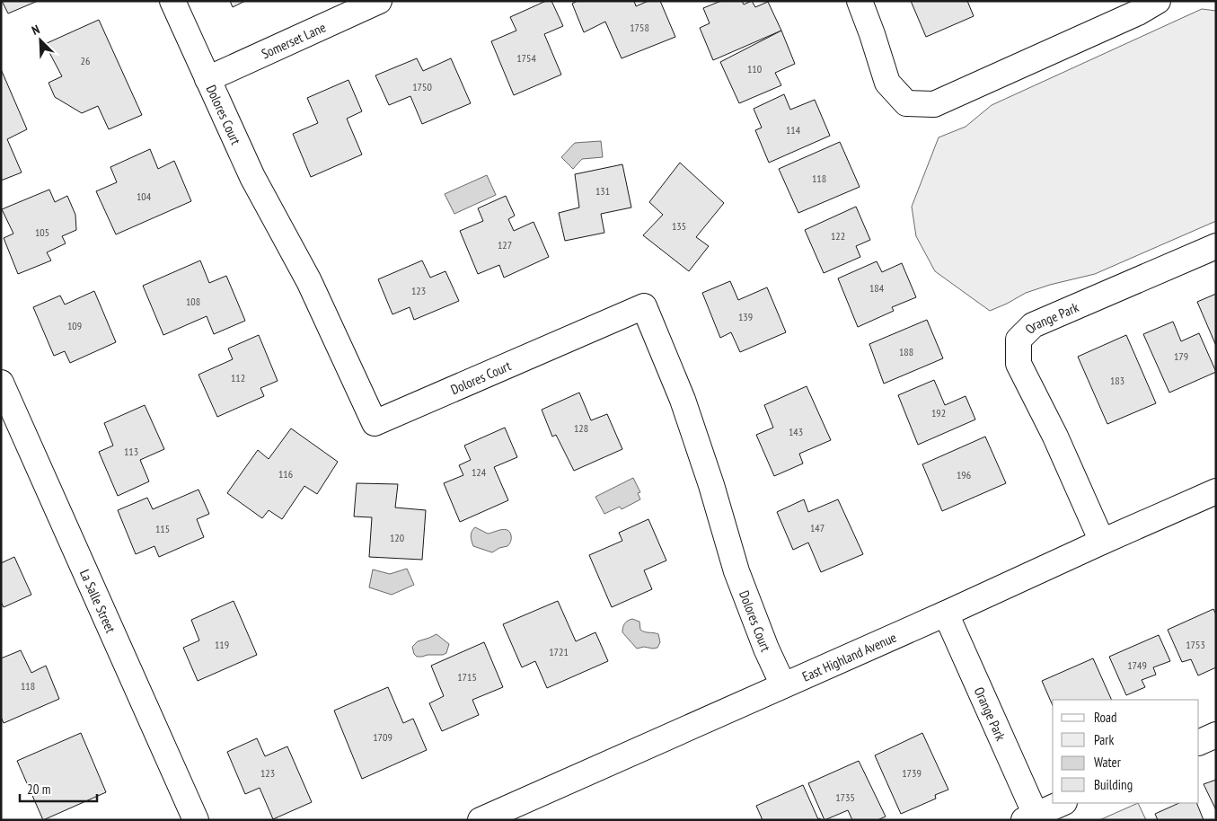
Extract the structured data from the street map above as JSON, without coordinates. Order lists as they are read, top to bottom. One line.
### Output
{"streets":{"street":["Somerset Lane","Dolores Court","Orange Park","La Salle Street","East Highland Avenue"]},"crossings":[["Somerset Lane","Dolores Court"],["Dolores Court","East Highland Avenue"],["Orange Park","East Highland Avenue"]],"house_numbers":["1758","1754","26","110","1750","114","118","131","104","135","105","122","127","184","123","108","139","109","188","179","112","183","192","128","143","113","124","116","196","147","115","120","119","1753","1721","1749","1715","118","1709","123","1739","1735"],"legend":["Road","Park","Water","Building"],"scale_bar":"20 m","north":"top left"}
